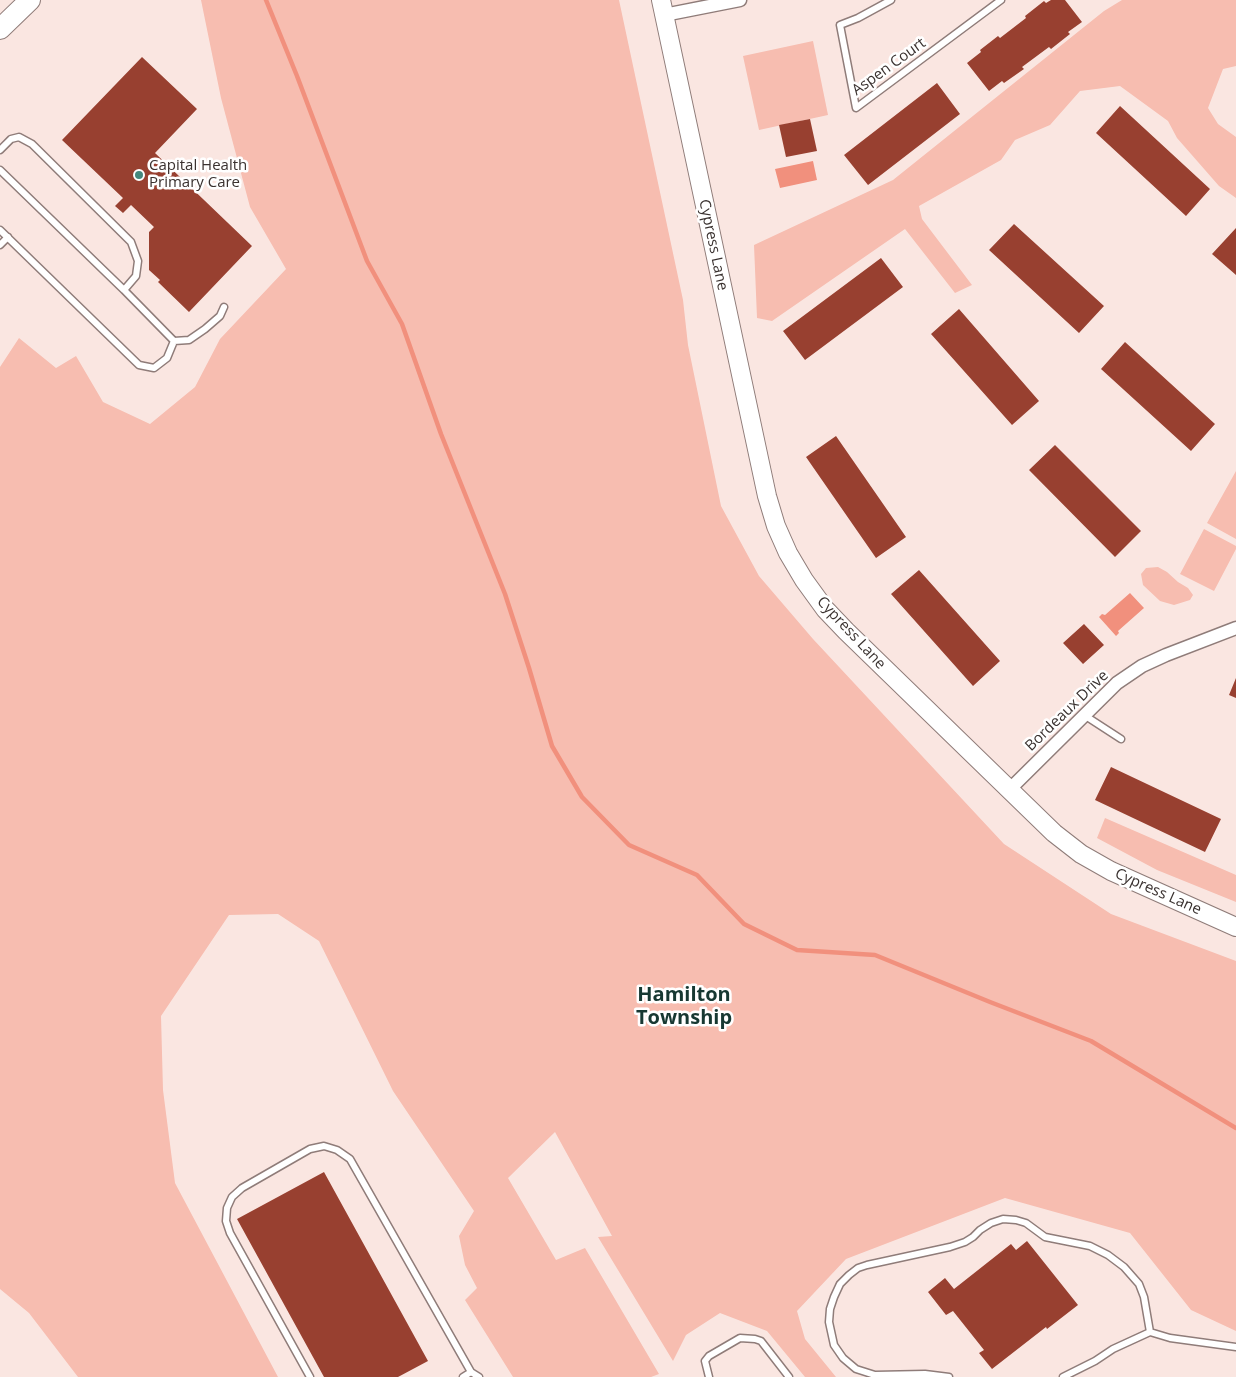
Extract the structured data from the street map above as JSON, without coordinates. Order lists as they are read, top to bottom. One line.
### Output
{"streets":{"street":["Cypress Lane","Bordeaux Drive"],"lane":["Aspen Court"]},"crossings":[["Cypress Lane","Bordeaux Drive"]],"districts":["Hamilton Township"],"places":["Capital Health Primary Care"]}
